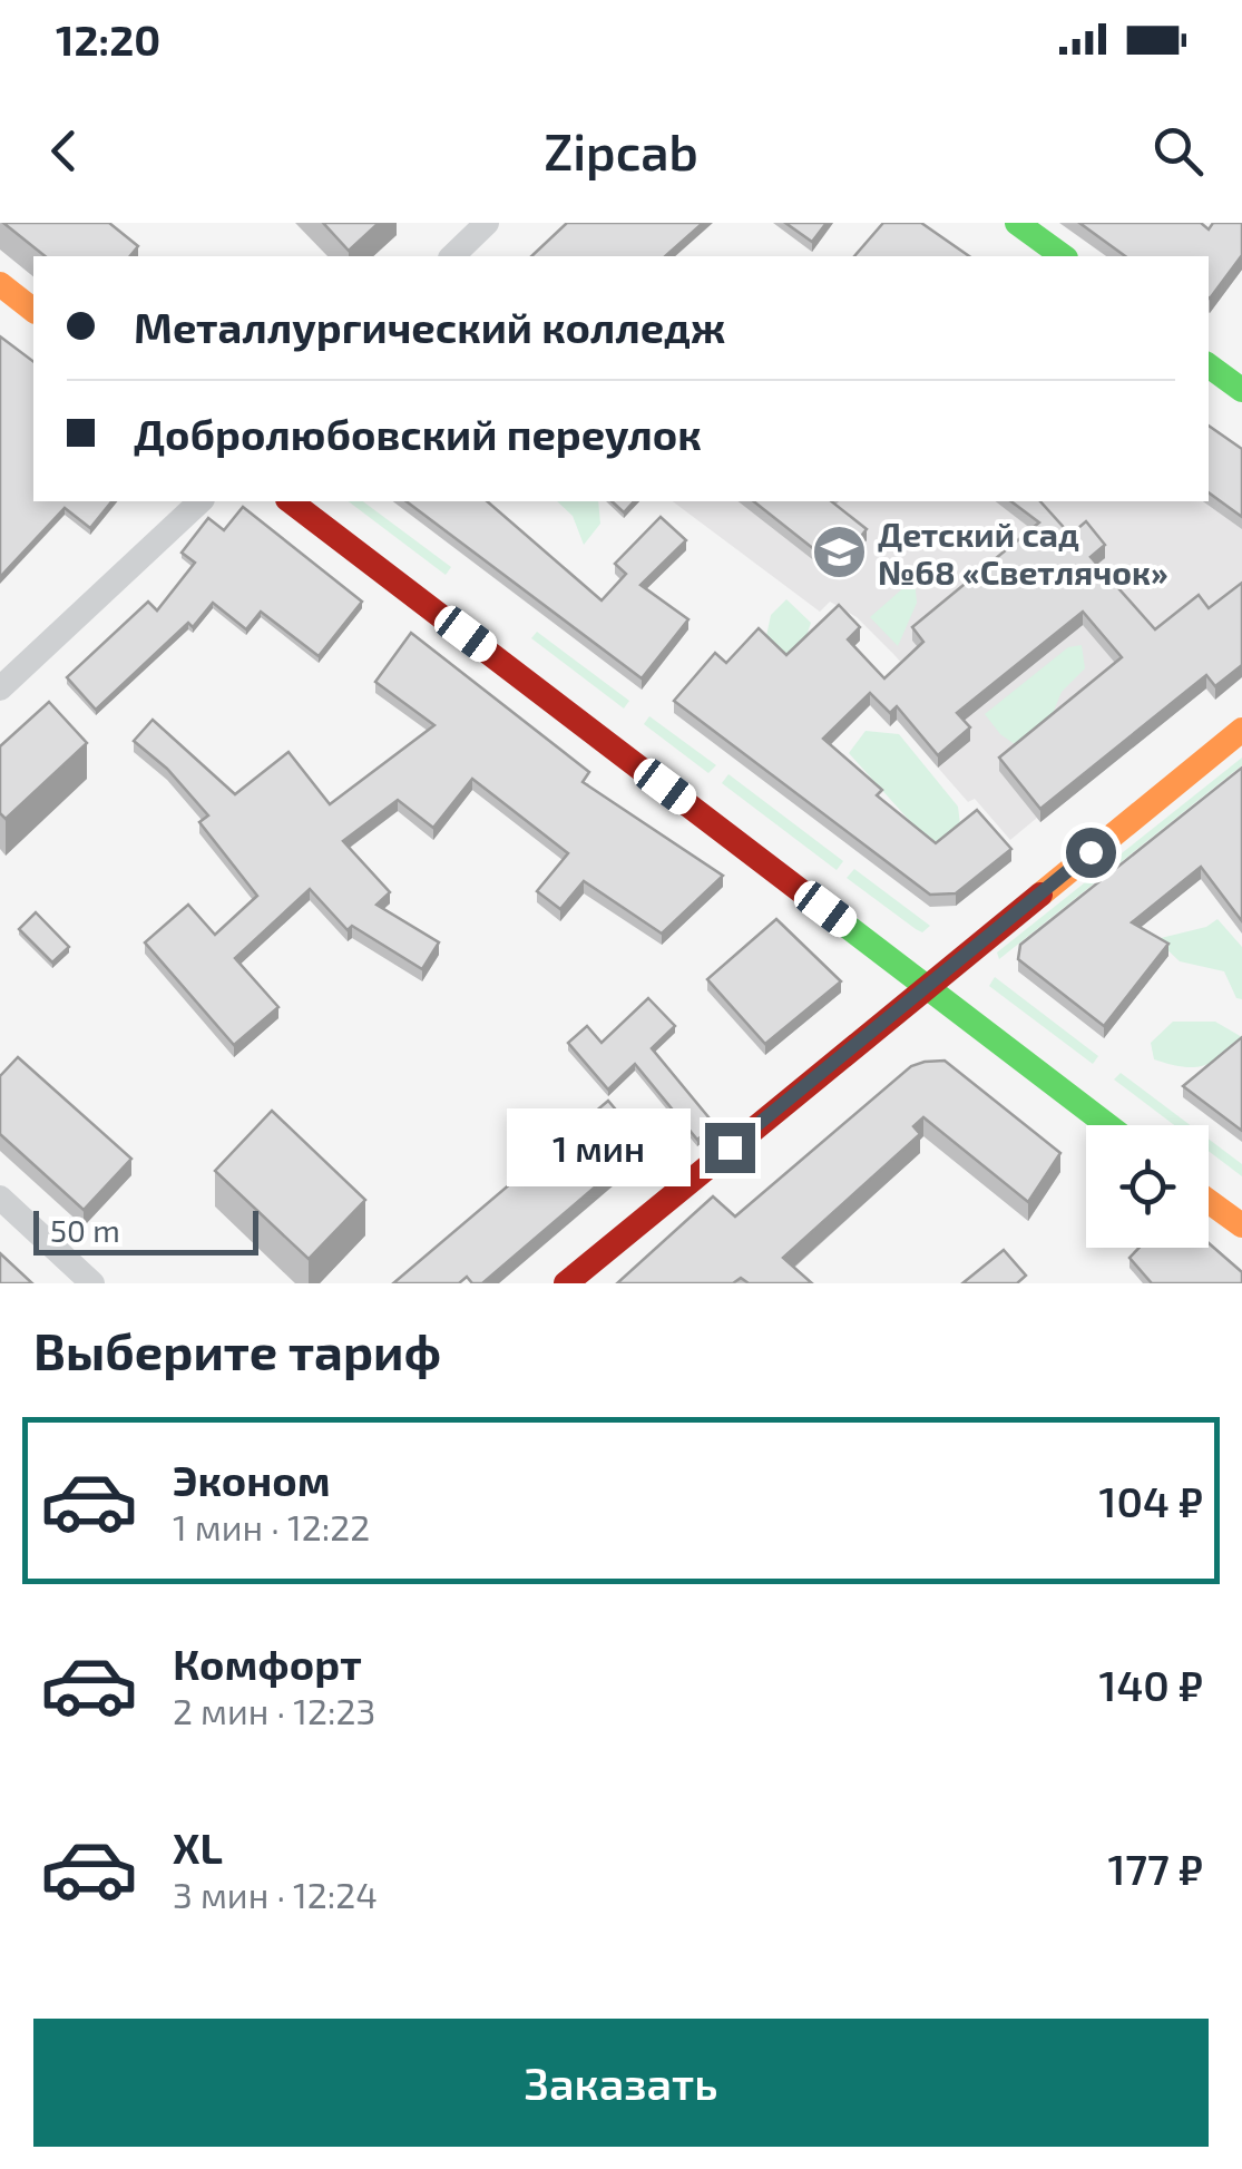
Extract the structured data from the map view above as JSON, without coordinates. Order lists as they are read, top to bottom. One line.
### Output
{"places":{"school or university":["Детский сад №68 «Светлячок»"]},"scale_bar":"50 m","page":{"status":"12:20","header":"Zipcab","banner":["Металлургический колледж","Добролюбовский переулок"],"bubble":"1 мин","scale":"50 m","heading":"Выберите тариф","list":[{"name":"Эконом","note":"1 мин · 12:22","value":"104 ₽"},{"name":"Комфорт","note":"2 мин · 12:23","value":"140 ₽"},{"name":"XL","note":"3 мин · 12:24","value":"177 ₽"}],"buttons":"Заказать"}}
